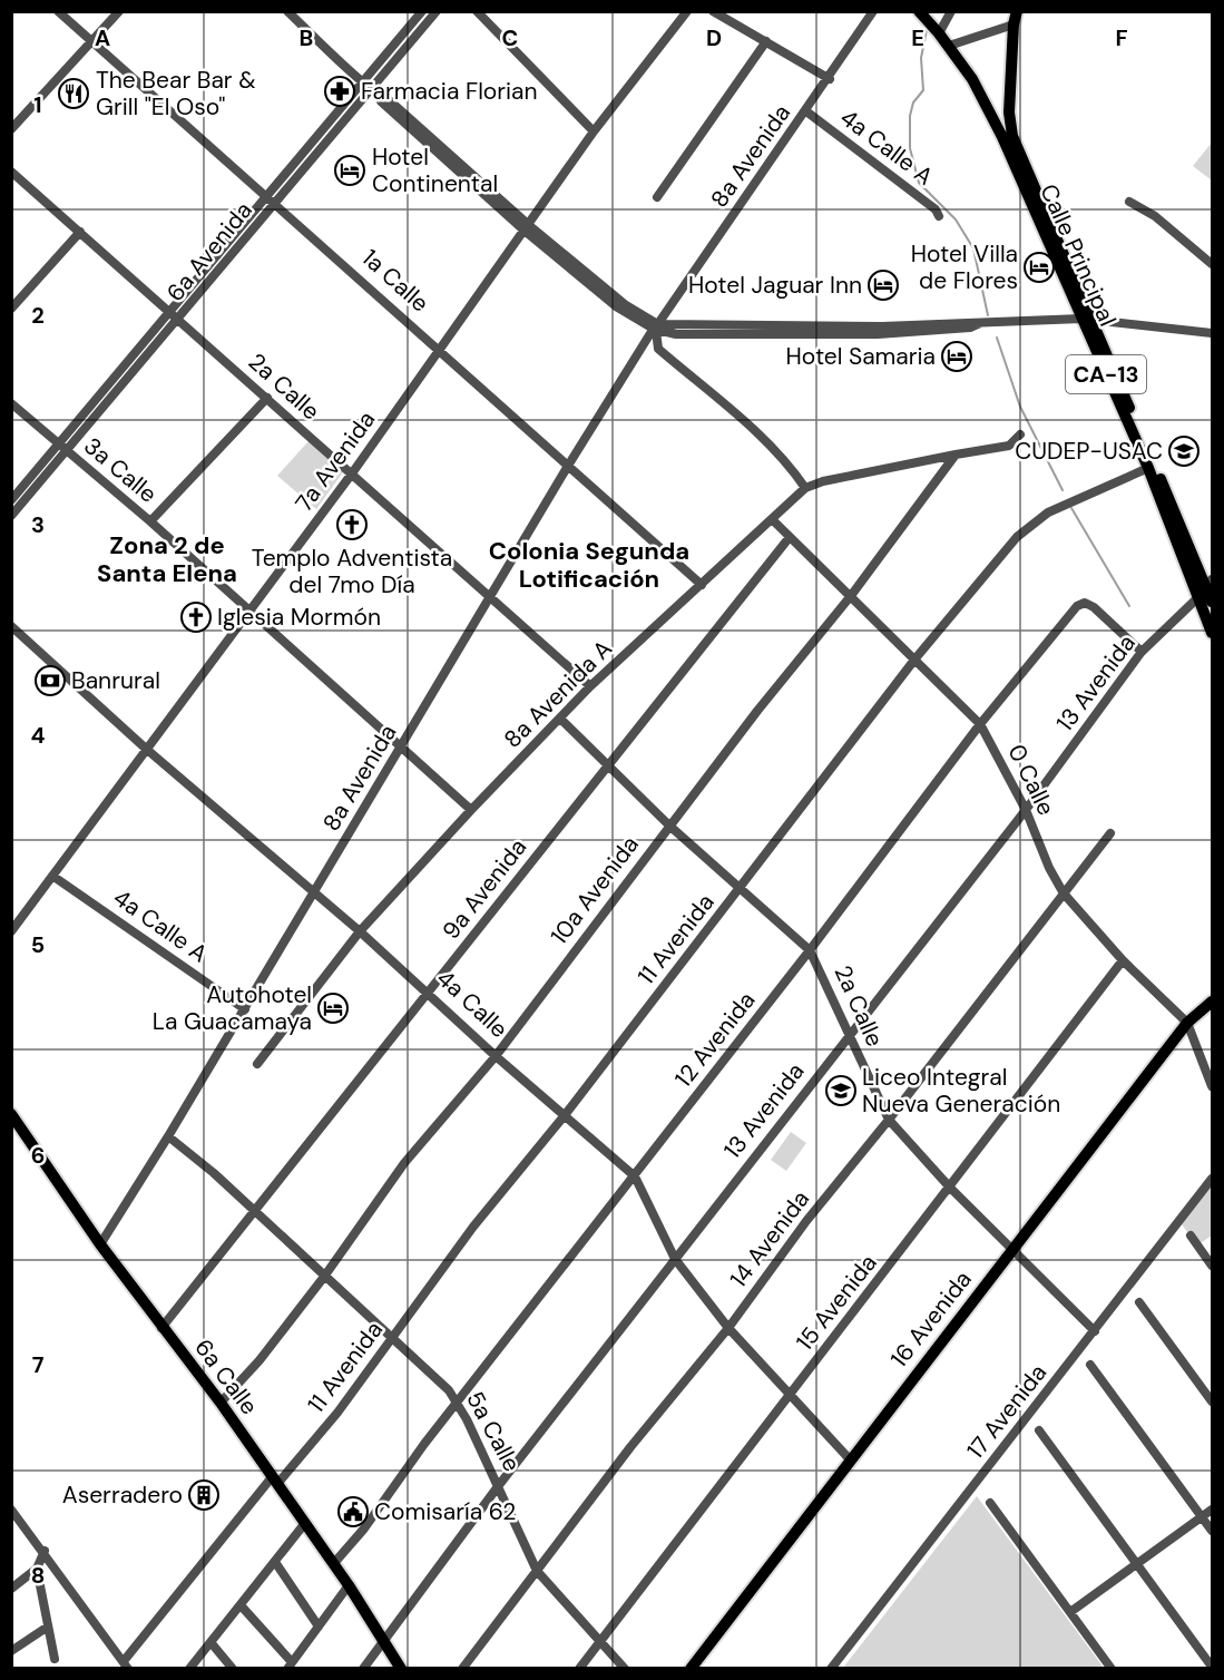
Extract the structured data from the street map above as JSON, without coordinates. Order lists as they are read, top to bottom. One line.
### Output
{"streets":{"main road":["Calle Principal","CA-13","16 Avenida","6a Calle"],"street":["4a Calle A","8a Avenida","6a Avenida","1a Calle","2a Calle","7a Avenida","3a Calle","13 Avenida","8a Avenida A","0 Calle","9a Avenida","10a Avenida","11 Avenida","4a Calle","12 Avenida","14 Avenida","15 Avenida","17 Avenida","5a Calle"]},"crossings":[["4a Calle A","8a Avenida"],["4a Calle A","7a Avenida"],["8a Avenida","1a Calle"],["8a Avenida","2a Calle"],["8a Avenida","3a Calle"],["8a Avenida","4a Calle"],["8a Avenida","6a Calle"],["8a Avenida","5a Calle"],["6a Avenida","1a Calle"],["6a Avenida","2a Calle"],["6a Avenida","3a Calle"],["Calle Principal","CA-13"],["Calle Principal","13 Avenida"],["Calle Principal","11 Avenida"],["1a Calle","7a Avenida"],["1a Calle","8a Avenida A"],["2a Calle","7a Avenida"],["2a Calle","13 Avenida"],["2a Calle","8a Avenida A"],["2a Calle","9a Avenida"],["2a Calle","10a Avenida"],["2a Calle","11 Avenida"],["2a Calle","12 Avenida"],["2a Calle","14 Avenida"],["2a Calle","15 Avenida"],["2a Calle","16 Avenida"],["2a Calle","17 Avenida"],["7a Avenida","3a Calle"],["7a Avenida","4a Calle"],["3a Calle","8a Avenida A"],["13 Avenida","0 Calle"],["13 Avenida","4a Calle"],["13 Avenida","12 Avenida"],["13 Avenida","6a Calle"],["13 Avenida","5a Calle"],["8a Avenida A","0 Calle"],["8a Avenida A","10a Avenida"],["8a Avenida A","4a Calle"],["0 Calle","9a Avenida"],["0 Calle","10a Avenida"],["0 Calle","11 Avenida"],["0 Calle","12 Avenida"],["0 Calle","14 Avenida"],["0 Calle","15 Avenida"],["0 Calle","16 Avenida"],["9a Avenida","4a Calle"],["9a Avenida","6a Calle"],["9a Avenida","5a Calle"],["10a Avenida","4a Calle"],["10a Avenida","6a Calle"],["10a Avenida","5a Calle"],["11 Avenida","4a Calle"],["11 Avenida","6a Calle"],["11 Avenida","5a Calle"],["4a Calle","12 Avenida"],["4a Calle","14 Avenida"],["4a Calle","15 Avenida"],["4a Calle","16 Avenida"],["12 Avenida","6a Calle"],["12 Avenida","5a Calle"],["14 Avenida","5a Calle"],["15 Avenida","5a Calle"]],"districts":["Zona 2 de Santa Elena","Colonia Segunda Lotificación"],"places":{"pharmacy":["Farmacia Florian"],"restaurant":["The Bear Bar & Grill \"El Oso\""],"hotel":["Hotel Continental","Hotel Villa de Flores","Hotel Jaguar Inn","Hotel Samaria","Autohotel La Guacamaya"],"school or university":["CUDEP-USAC","Liceo Integral Nueva Generación"],"church":["Templo Adventista del 7mo Día","Iglesia Mormón"],"bank":["Banrural"],"building":["Aserradero"],"public building":["Comisaría 62"]},"grid":{"columns":["A","B","C","D","E","F"],"rows":["1","2","3","4","5","6","7","8"]}}
